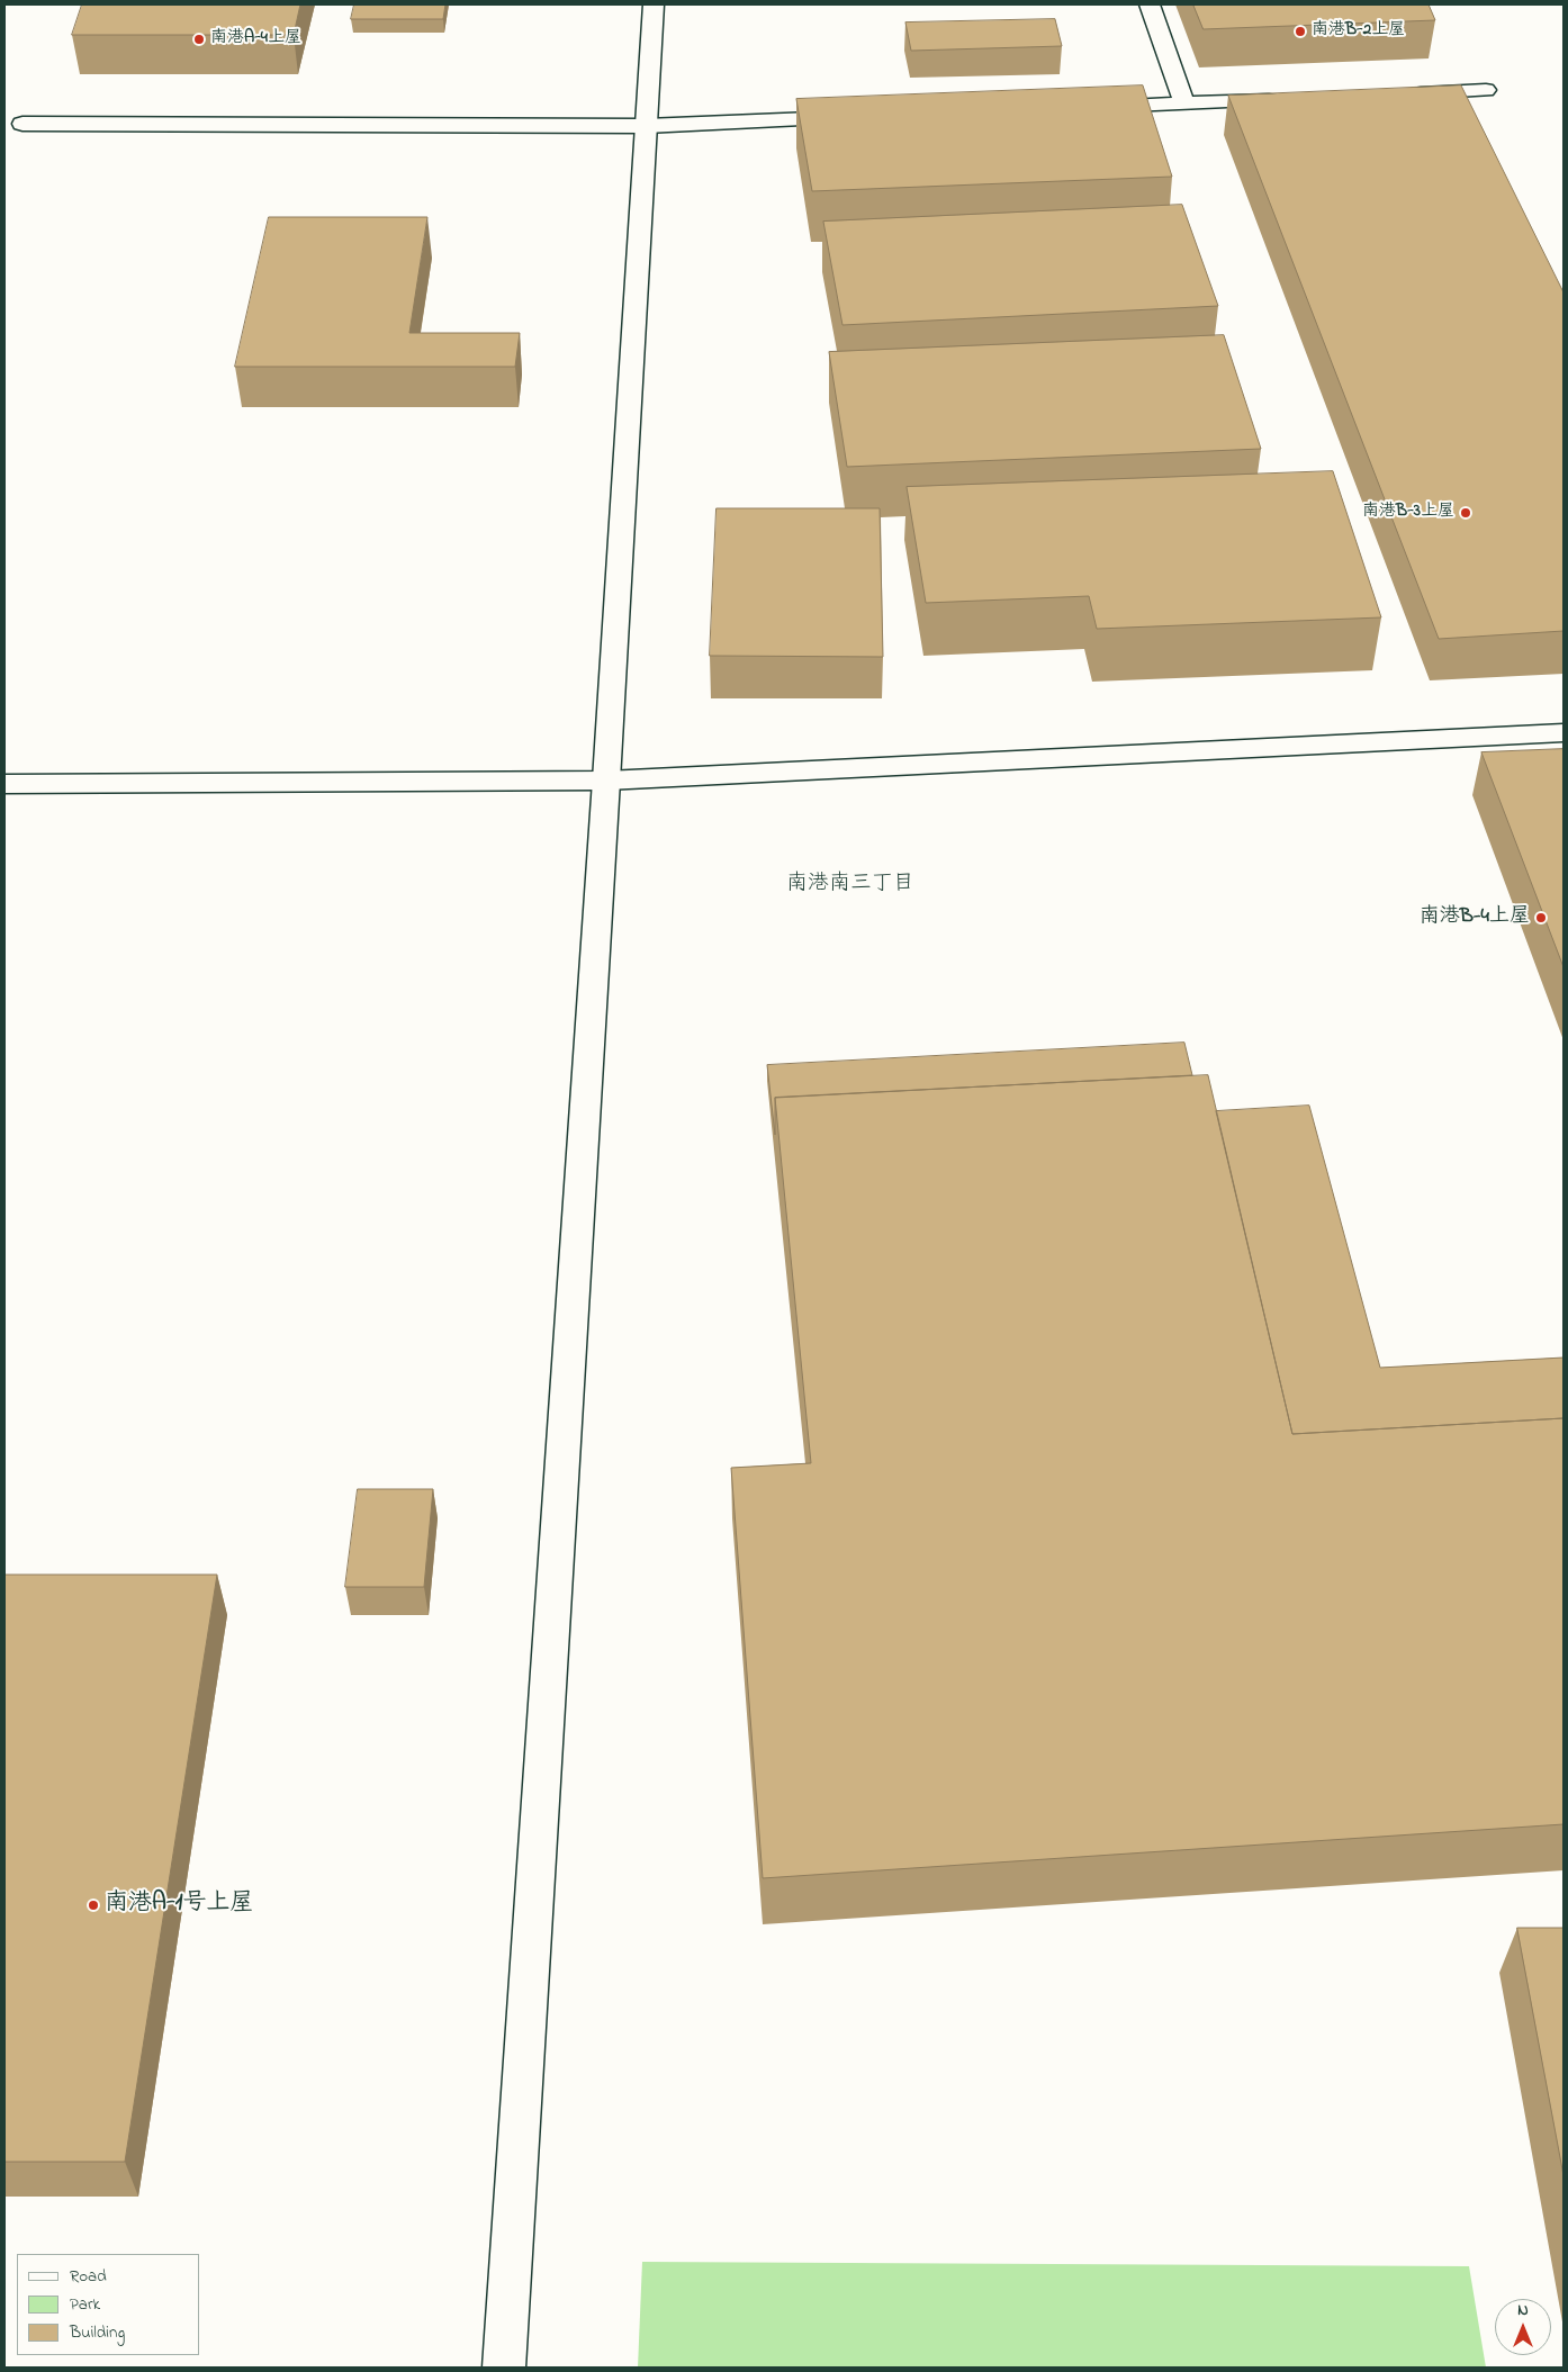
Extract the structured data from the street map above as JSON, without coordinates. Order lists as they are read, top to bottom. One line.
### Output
{"districts":["南港南三丁目"],"places":["南港B-2上屋","南港A-4上屋","南港B-3上屋","南港B-4上屋","南港A-1号上屋"],"legend":["Road","Park","Building"],"north":"top"}
